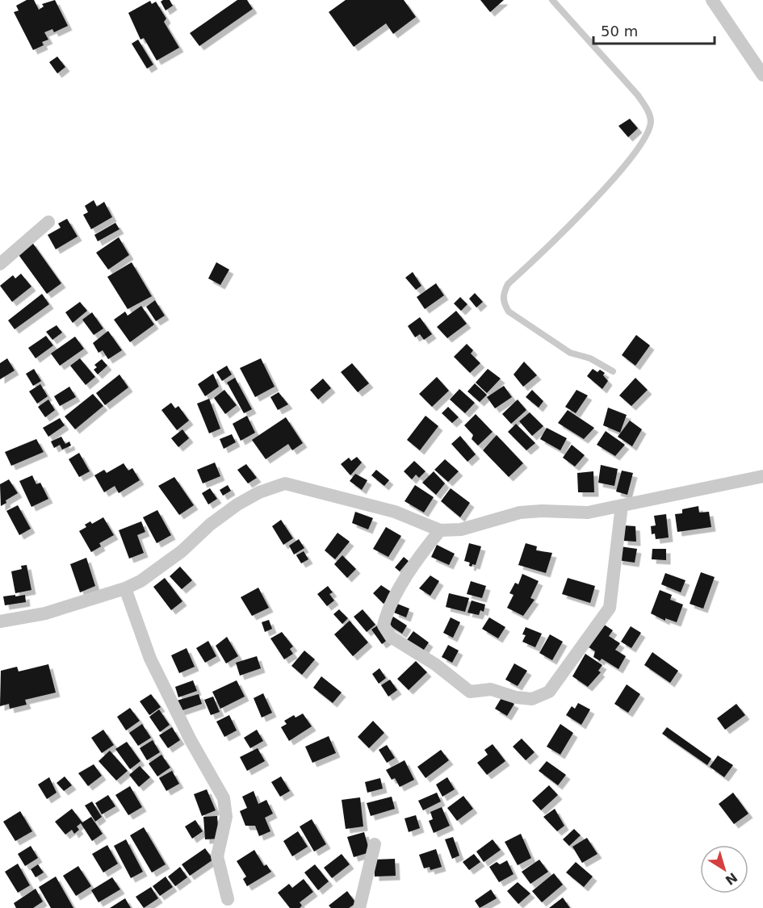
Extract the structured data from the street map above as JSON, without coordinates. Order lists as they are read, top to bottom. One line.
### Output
{"scale_bar":"50 m","north":"bottom right"}
